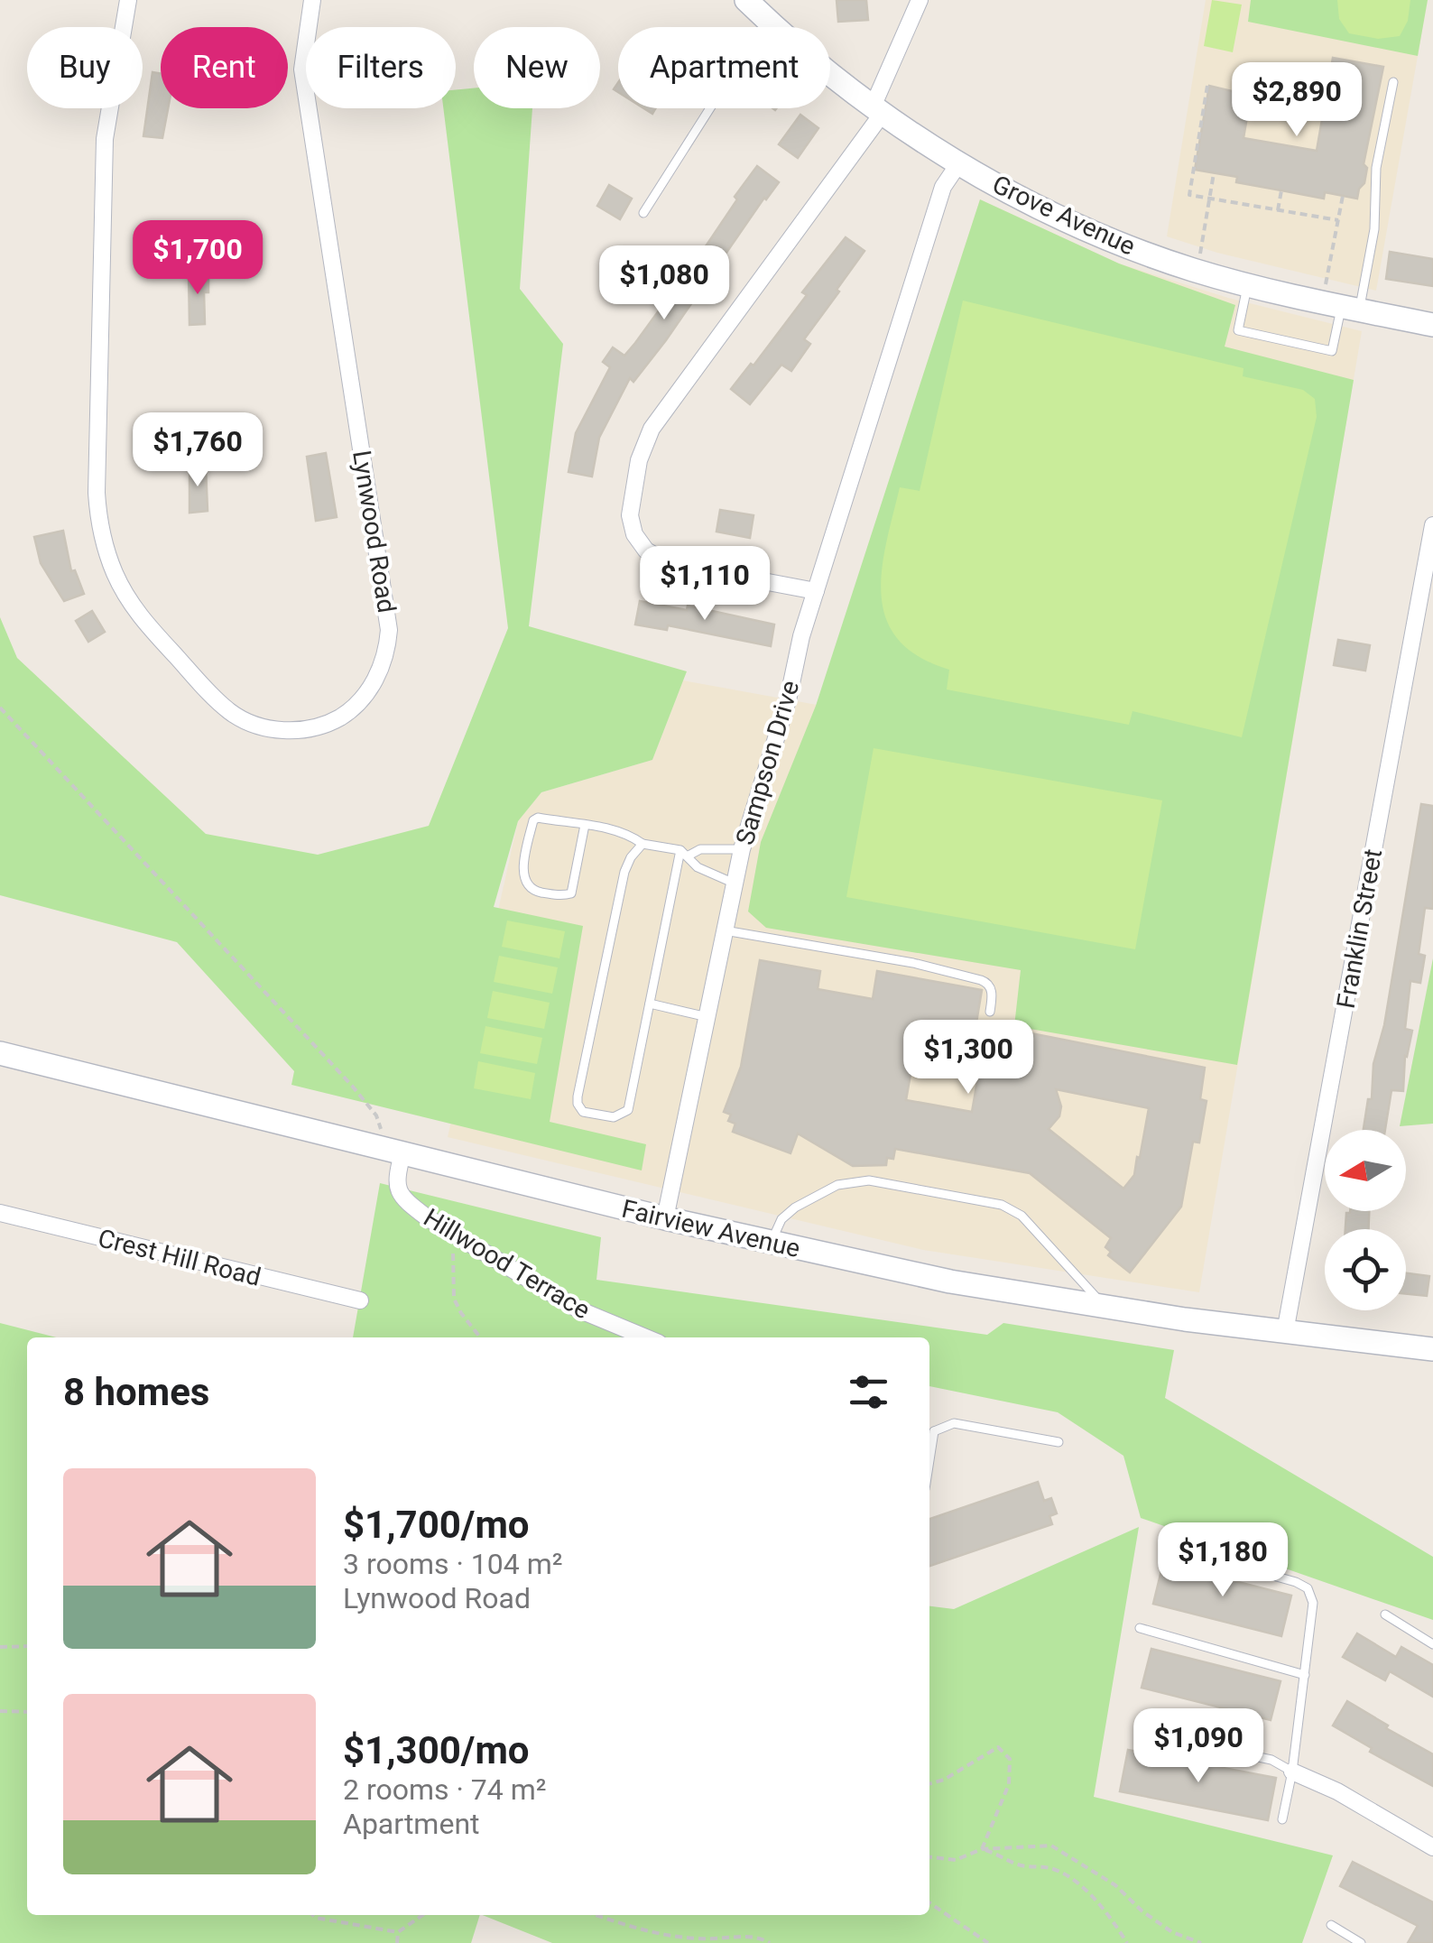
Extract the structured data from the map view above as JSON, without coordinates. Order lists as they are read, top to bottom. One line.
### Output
{"streets":{"main road":["Grove Avenue","Fairview Avenue"],"street":["Lynwood Road","Sampson Drive","Franklin Street","Crest Hill Road","Hillwood Terrace"]},"crossings":[["Grove Avenue","Sampson Drive"],["Sampson Drive","Fairview Avenue"],["Franklin Street","Fairview Avenue"],["Fairview Avenue","Hillwood Terrace"]],"north":"left","page":{"chip":["Buy","Rent","Filters","New","Apartment"],"price":["$2,890","$1,700","$1,080","$1,760","$1,110","$1,300","$1,180","$1,090"],"heading":"8 homes","list":[{"name":"$1,700/mo","note":"3 rooms · 104 m² · Lynwood Road"},{"name":"$1,300/mo","note":"2 rooms · 74 m² · Apartment"}]}}
